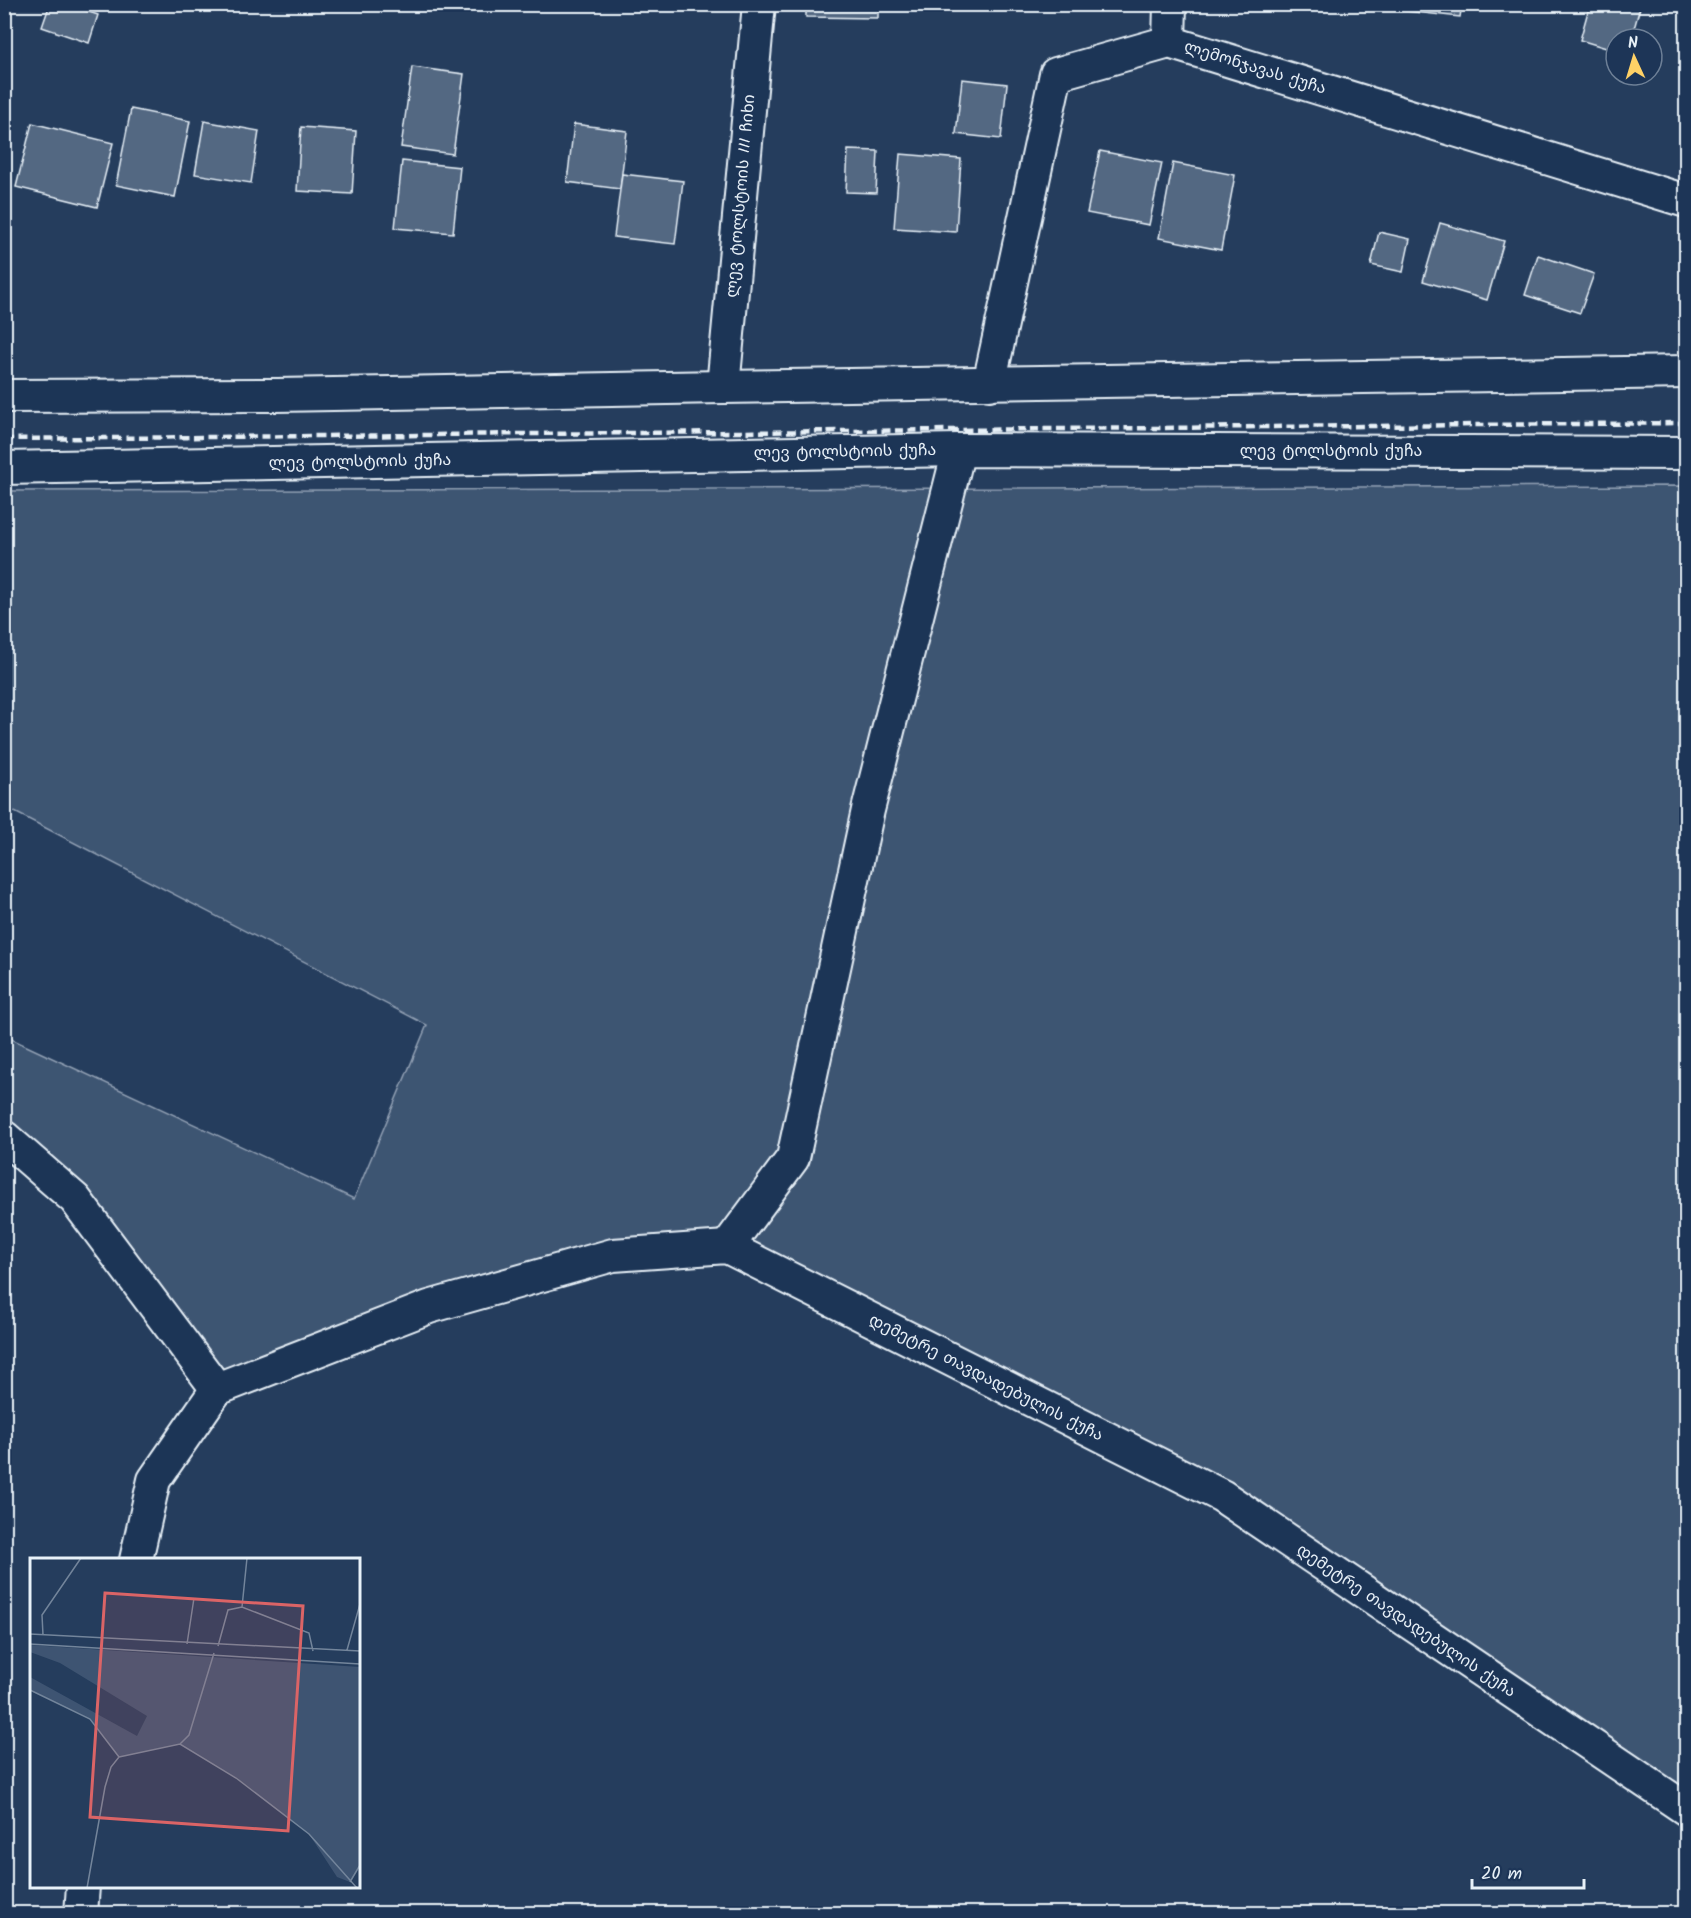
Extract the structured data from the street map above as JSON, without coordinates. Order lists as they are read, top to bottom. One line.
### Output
{"streets":{"street":["ლემონჯავას ქუჩა","ლევ ტოლსტოის III ჩიხი","ლევ ტოლსტოის ქუჩა","დემეტრე თავდადებულის ქუჩა"]},"scale_bar":"20 m","north":"top"}
